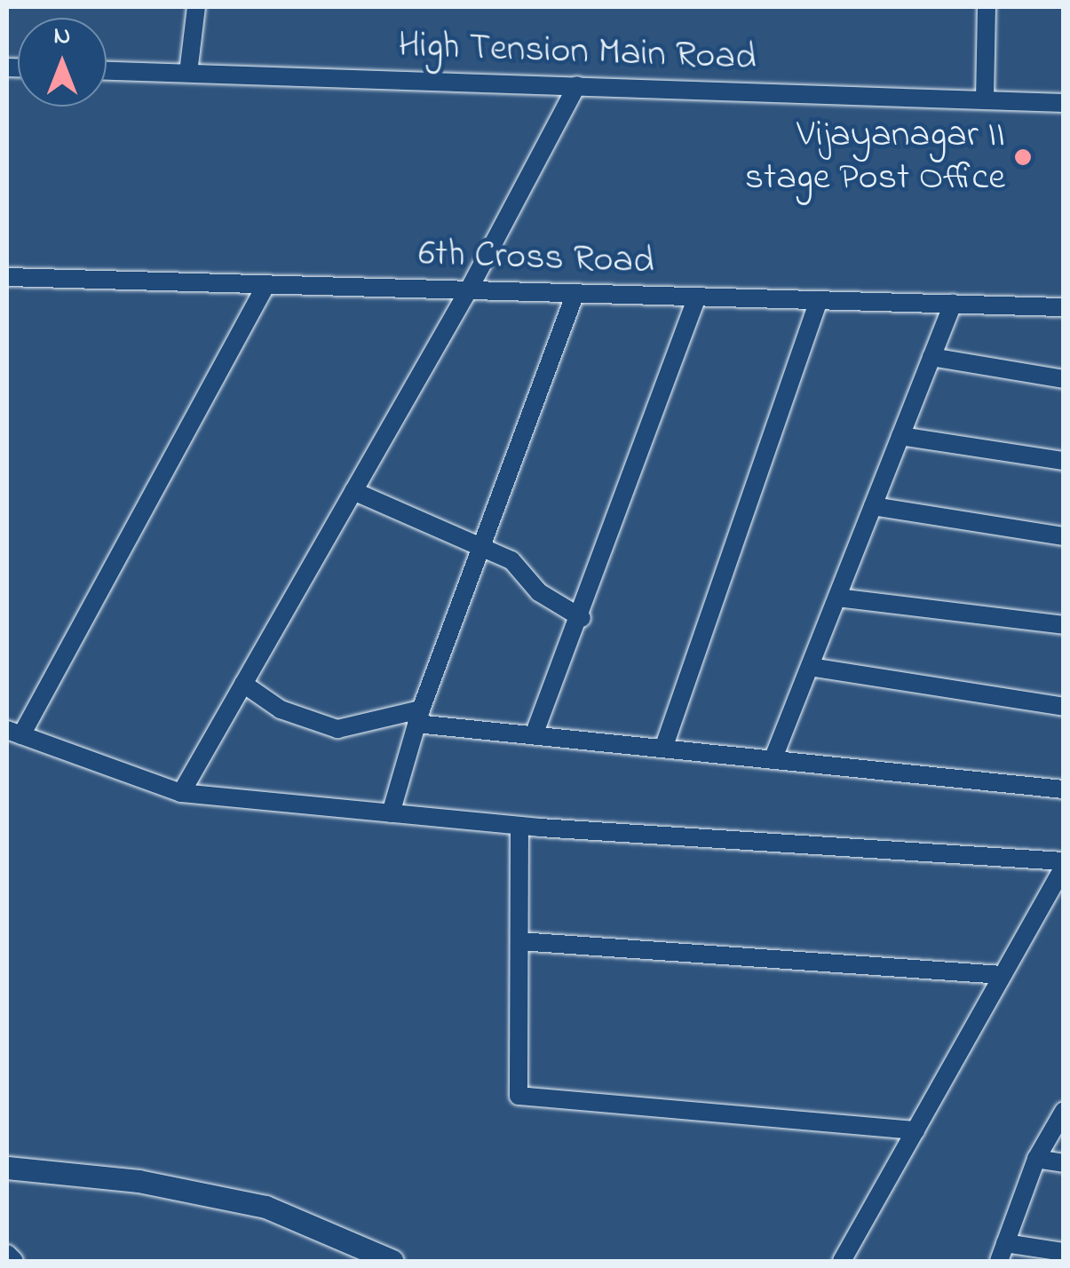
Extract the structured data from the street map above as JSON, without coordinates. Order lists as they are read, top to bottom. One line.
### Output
{"streets":{"street":["High Tension Main Road","6th Cross Road"]},"places":["Vijayanagar II stage Post Office"],"north":"top"}
